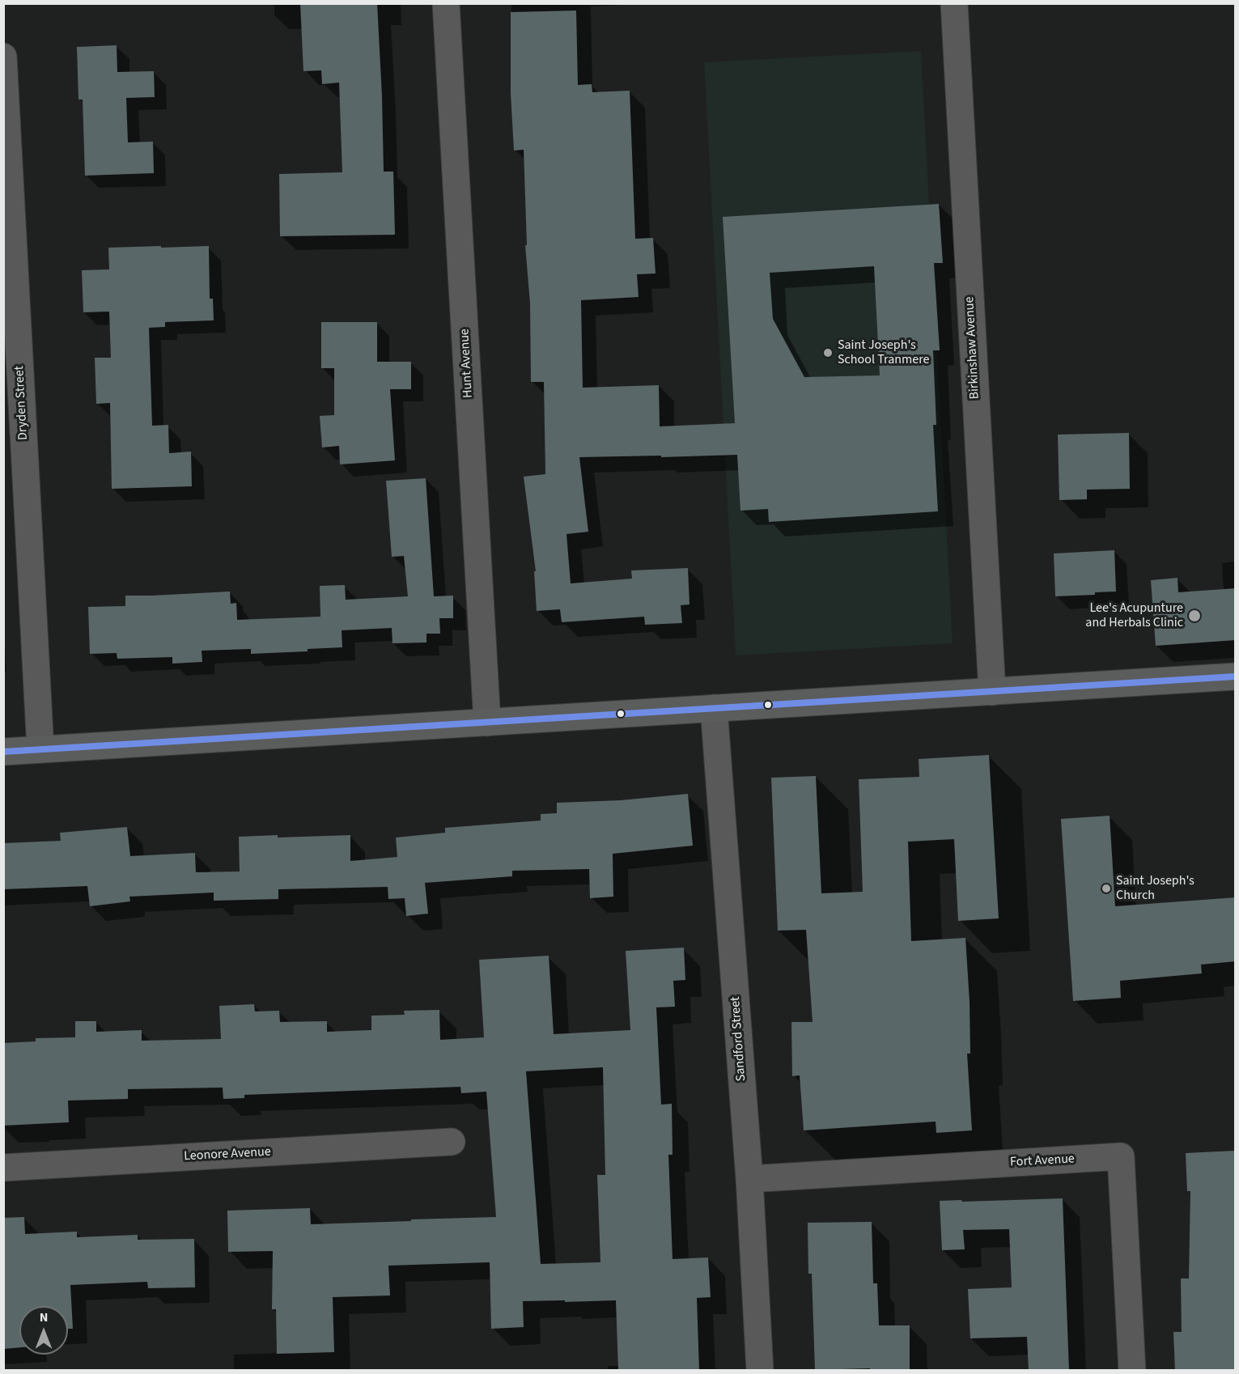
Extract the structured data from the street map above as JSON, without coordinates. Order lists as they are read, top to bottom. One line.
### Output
{"streets":{"street":["Birkinshaw Avenue","Hunt Avenue","Dryden Street","Sandford Street","Leonore Avenue","Fort Avenue"]},"crossings":[["Sandford Street","Fort Avenue"]],"places":["Saint Joseph's School Tranmere","Lee's Acupunture and Herbals Clinic","Saint Joseph's Church"],"north":"top"}
